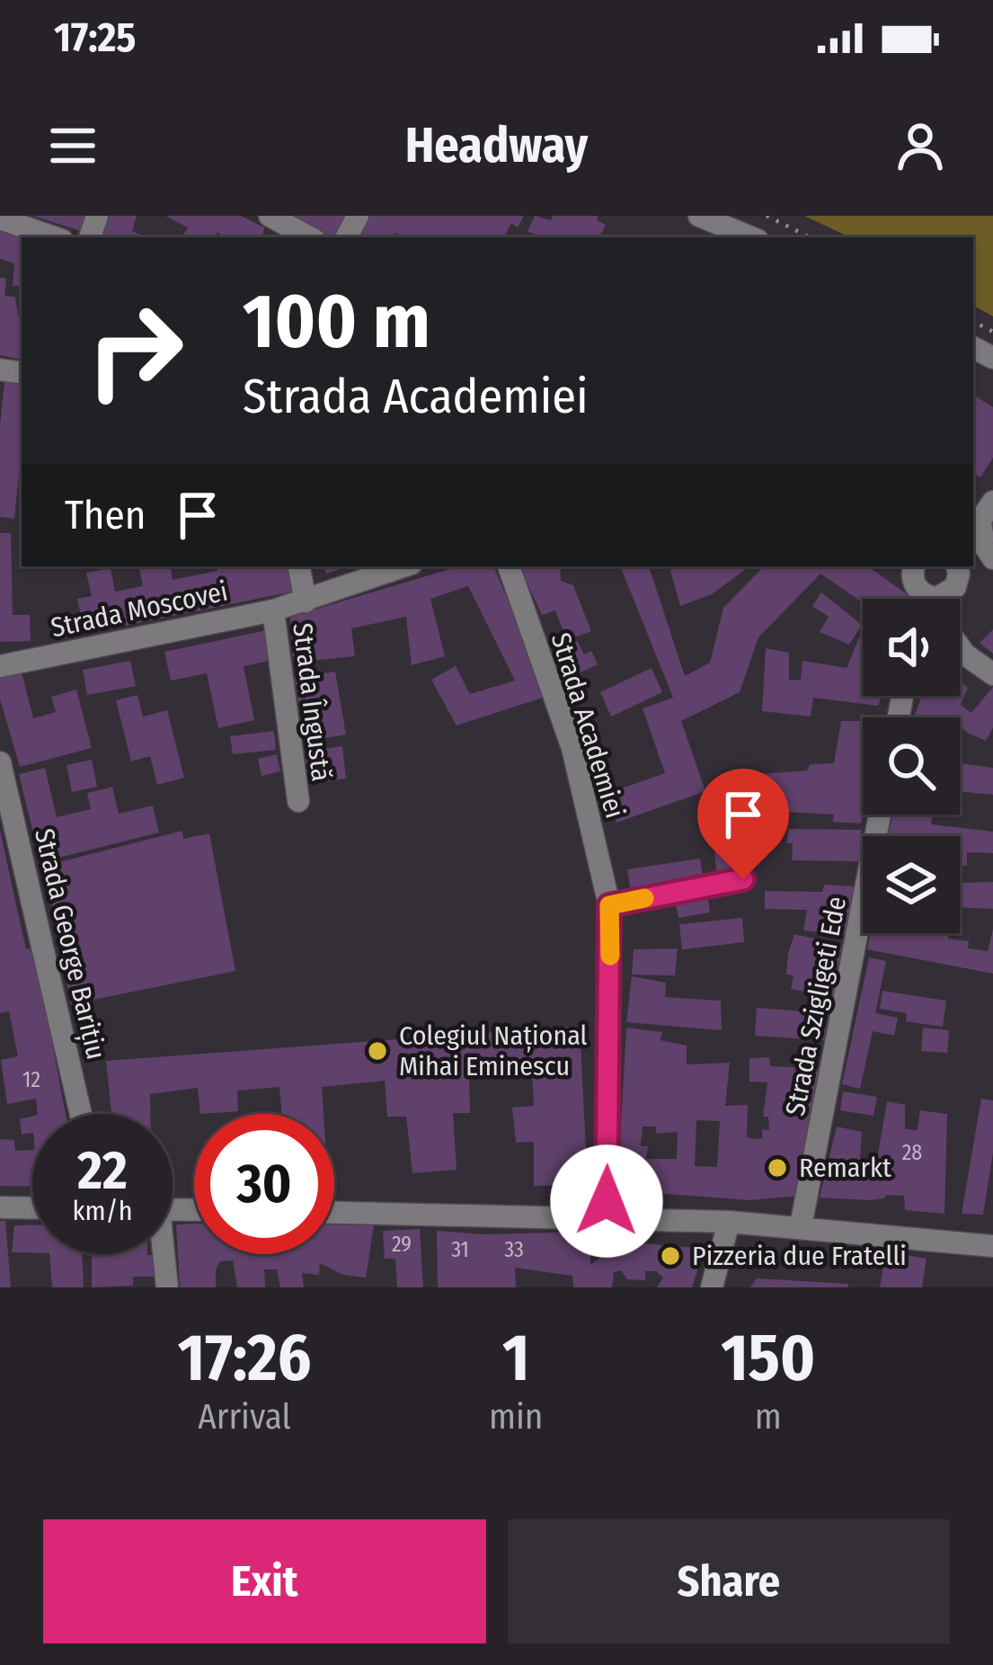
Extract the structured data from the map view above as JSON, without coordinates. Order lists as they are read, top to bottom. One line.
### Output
{"streets":{"street":["Strada Moscovei","Strada Îngustă","Strada Academiei","Strada George Barițiu","Strada Szigligeti Ede"]},"crossings":[["Strada Moscovei","Strada Îngustă"]],"places":["Colegiul Național Mihai Eminescu","Remarkt","Pizzeria due Fratelli"],"house_numbers":["12","28","29","31","33"],"page":{"status":"17:25","header":"Headway","turn":["100 m","Strada Academiei"],"then":"Then","speed":"22 km/h","limit":"30","eta":["17:26","Arrival","1","min","150","m"],"buttons":["Exit","Share"]}}
